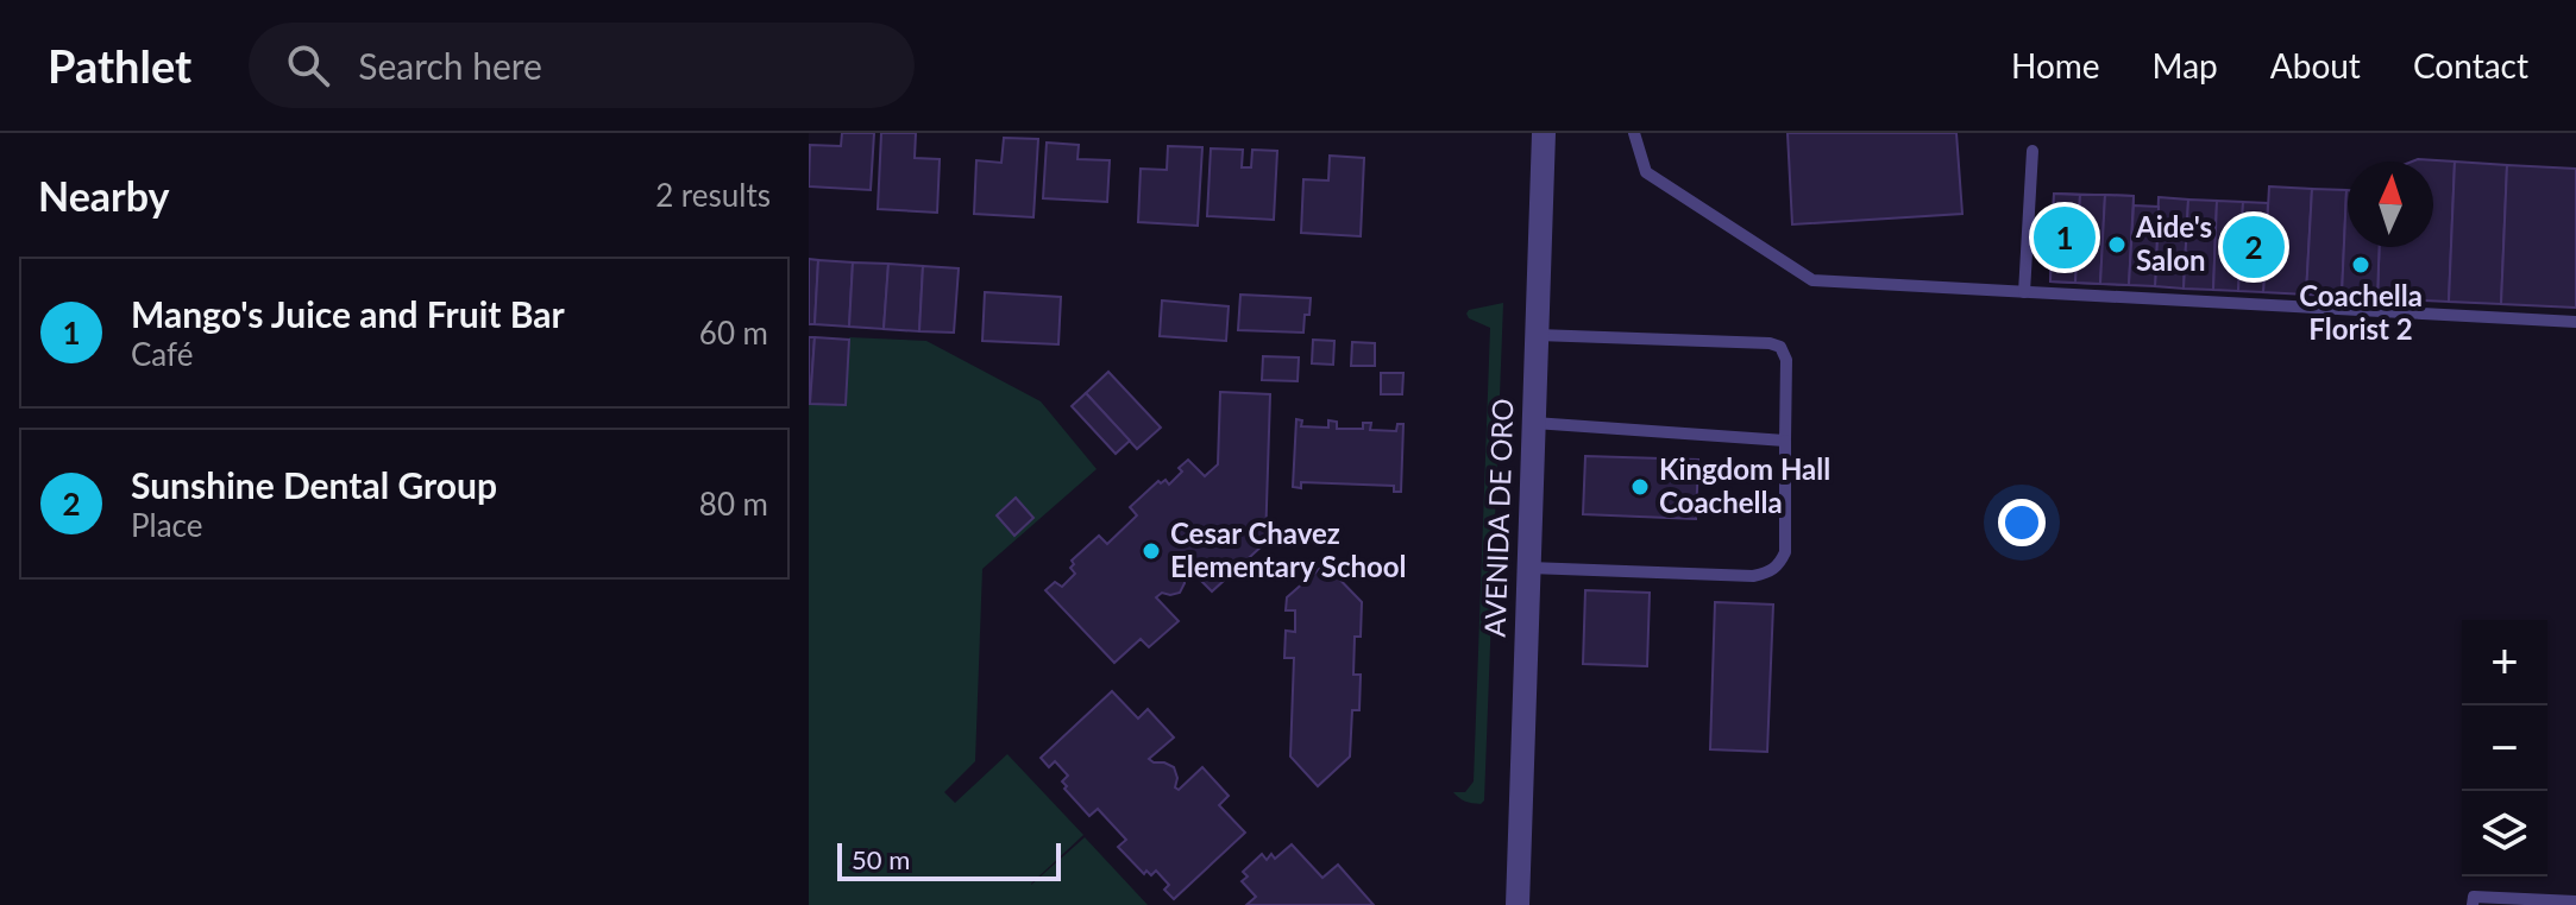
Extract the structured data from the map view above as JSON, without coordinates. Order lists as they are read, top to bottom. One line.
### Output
{"streets":{"street":["AVENIDA DE ORO"]},"places":["Aide's Salon","Coachella Florist 2","Kingdom Hall Coachella","Cesar Chavez Elementary School"],"scale_bar":"50 m","north":"top","page":{"header":"Pathlet","search":"Search here","nav":["Home","Map","About","Contact"],"heading":["Nearby","2 results"],"pins":["1","2"],"list":[{"mark":"1","name":"Mango's Juice and Fruit Bar","note":"Café","value":"60 m"},{"mark":"2","name":"Sunshine Dental Group","note":"Place","value":"80 m"}],"map_buttons":["+","−"],"scale":"50 m"}}
